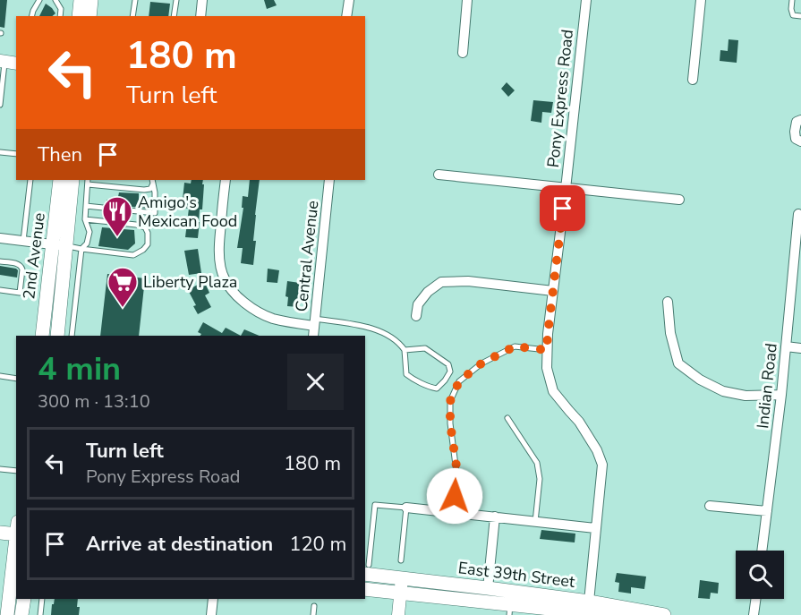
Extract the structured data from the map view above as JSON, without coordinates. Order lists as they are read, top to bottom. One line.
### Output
{"streets":{"main road":["2nd Avenue","East 39th Street"],"street":["Pony Express Road","Central Avenue","Indian Road"]},"crossings":[["Pony Express Road","East 39th Street"]],"places":{"restaurant":["Amigo's Mexican Food"],"supermarket":["Liberty Plaza"]},"page":{"turn":["180 m","Turn left"],"then":"Then","heading":["4 min","300 m · 13:10"],"list":[{"name":"Turn left","note":"Pony Express Road","value":"180 m"},{"name":"Arrive at destination","value":"120 m"}]}}
